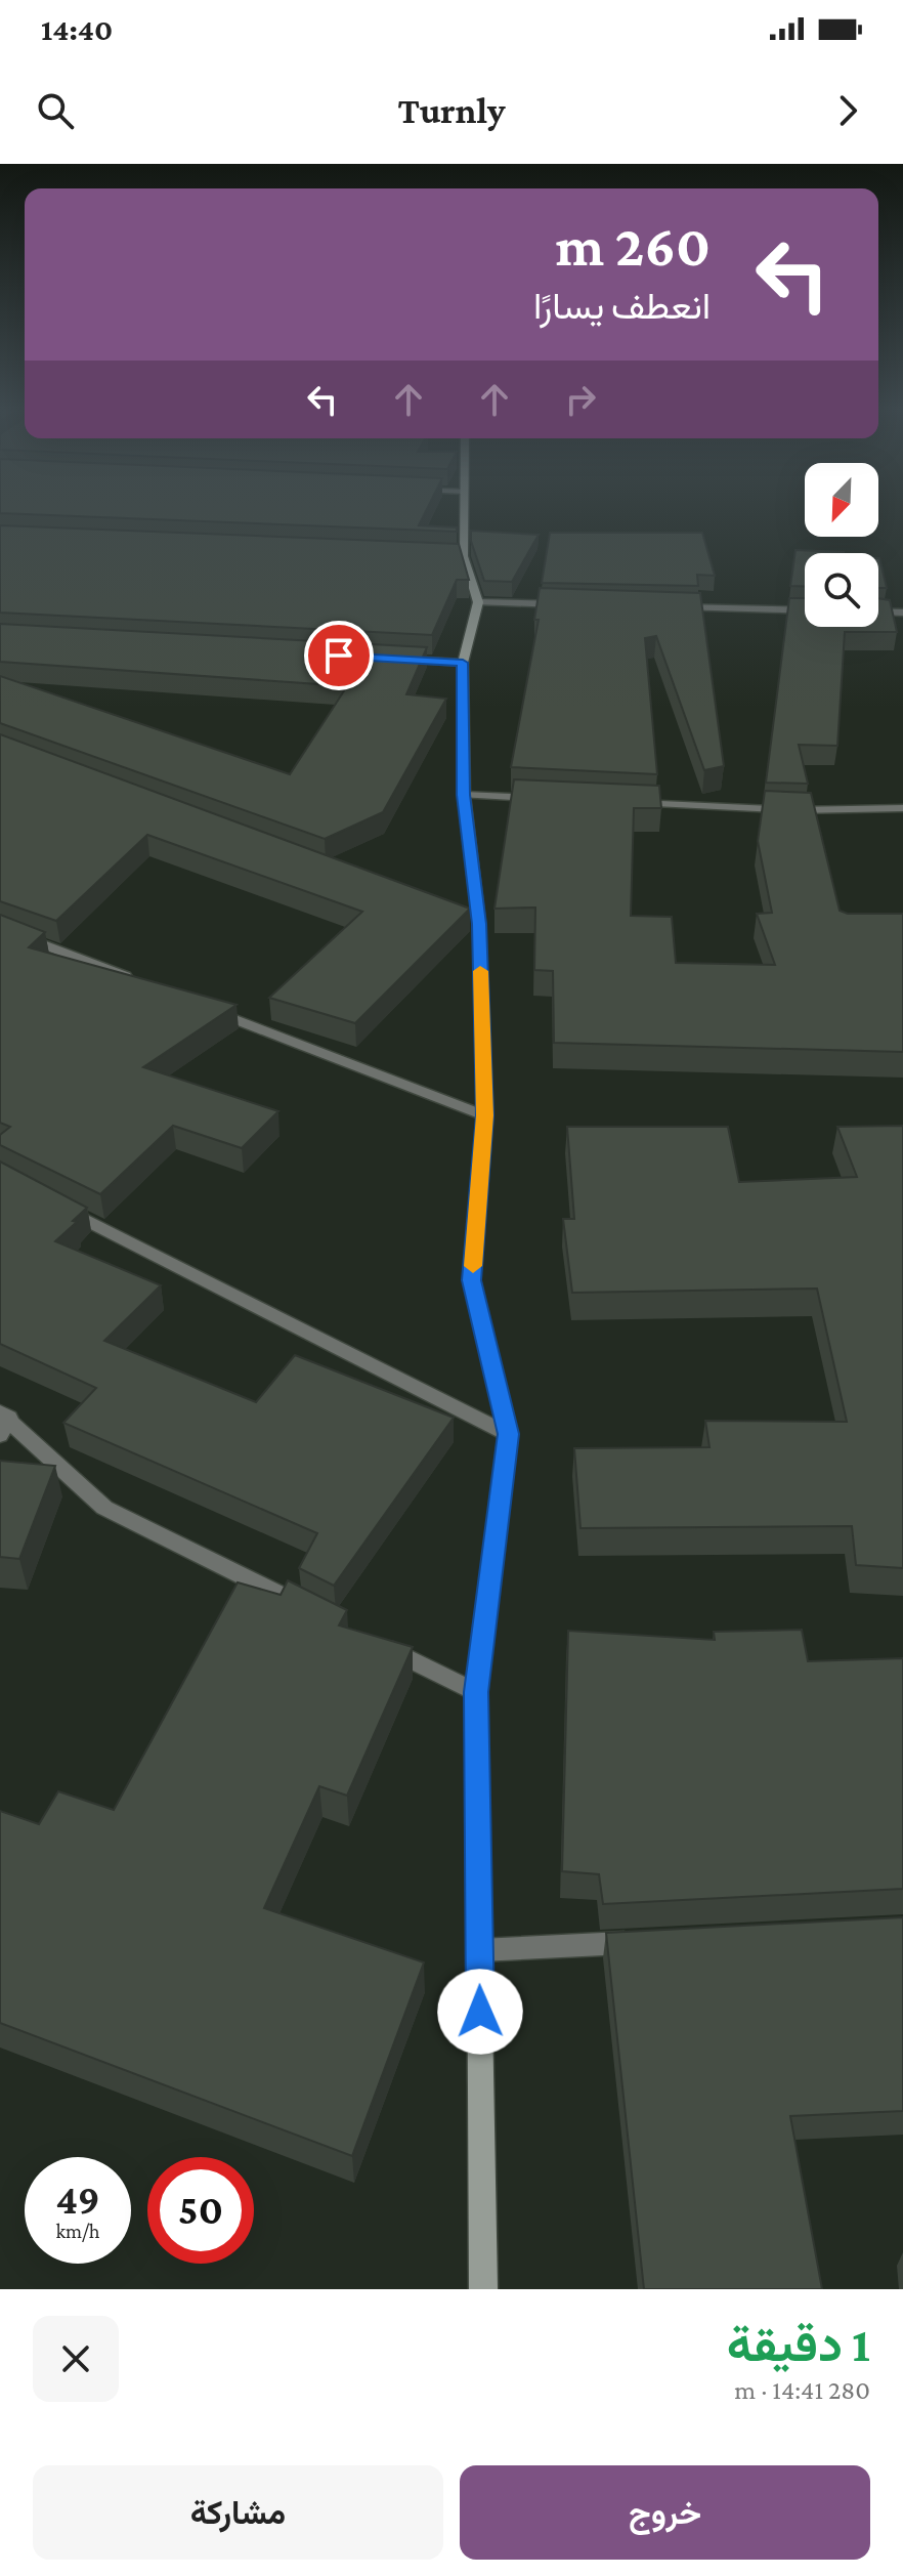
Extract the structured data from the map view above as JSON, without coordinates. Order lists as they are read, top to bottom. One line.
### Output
{"north":"bottom left","page":{"status":"14:40","header":"Turnly","turn":["260 m","انعطف يسارًا"],"speed":"49 km/h","limit":"50","heading":["1 دقيقة","280 m · 14:41"],"buttons":["خروج","مشاركة"]}}
